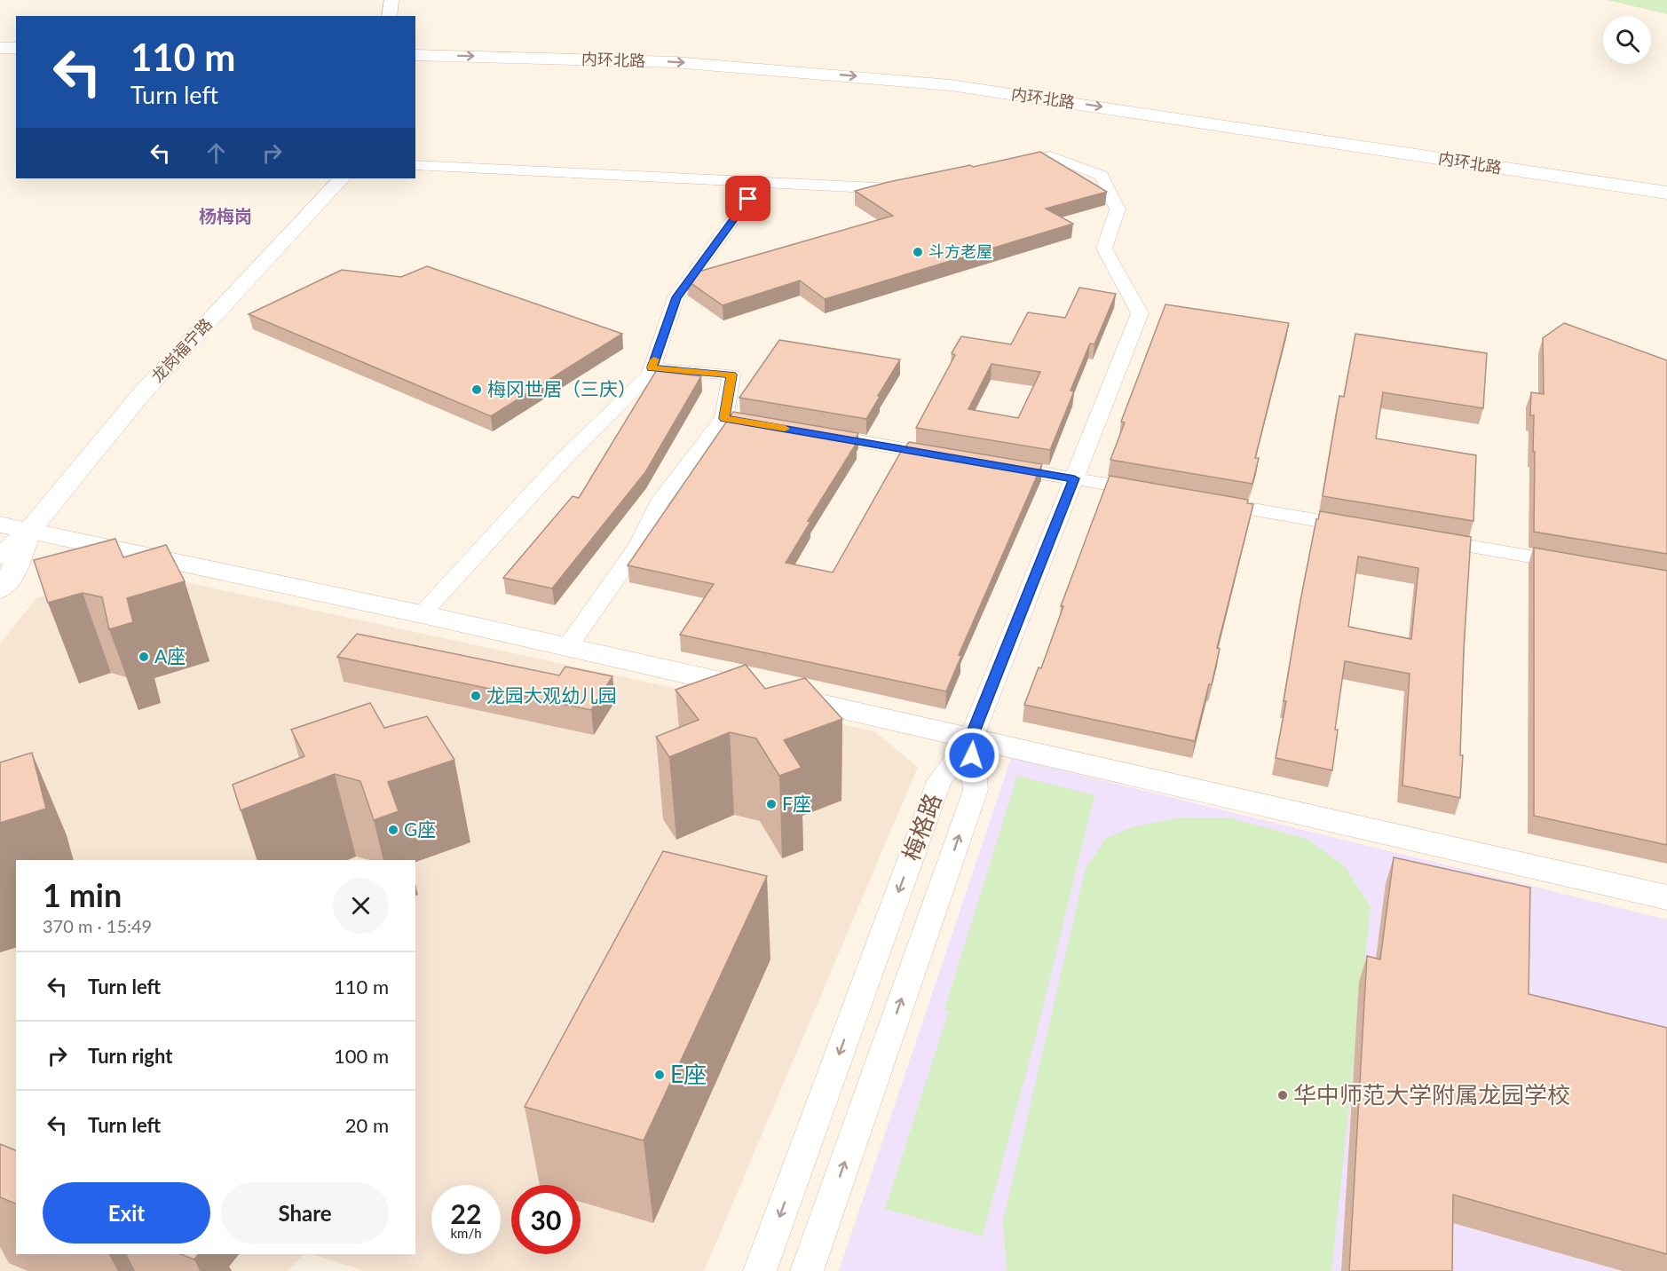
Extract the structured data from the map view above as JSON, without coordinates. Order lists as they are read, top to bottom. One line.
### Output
{"streets":{"main road":["内环北路"],"street":["龙岗福宁路","梅格路"]},"districts":["杨梅岗"],"places":["斗方老屋","梅冈世居（三庆）","A座","龙园大观幼儿园","F座","G座","E座","华中师范大学附属龙园学校"],"page":{"turn":["110 m","Turn left"],"heading":["1 min","370 m · 15:49"],"list":[{"name":"Turn left","value":"110 m"},{"name":"Turn right","value":"100 m"},{"name":"Turn left","value":"20 m"}],"buttons":["Exit","Share"],"speed":"22 km/h","limit":"30"}}
